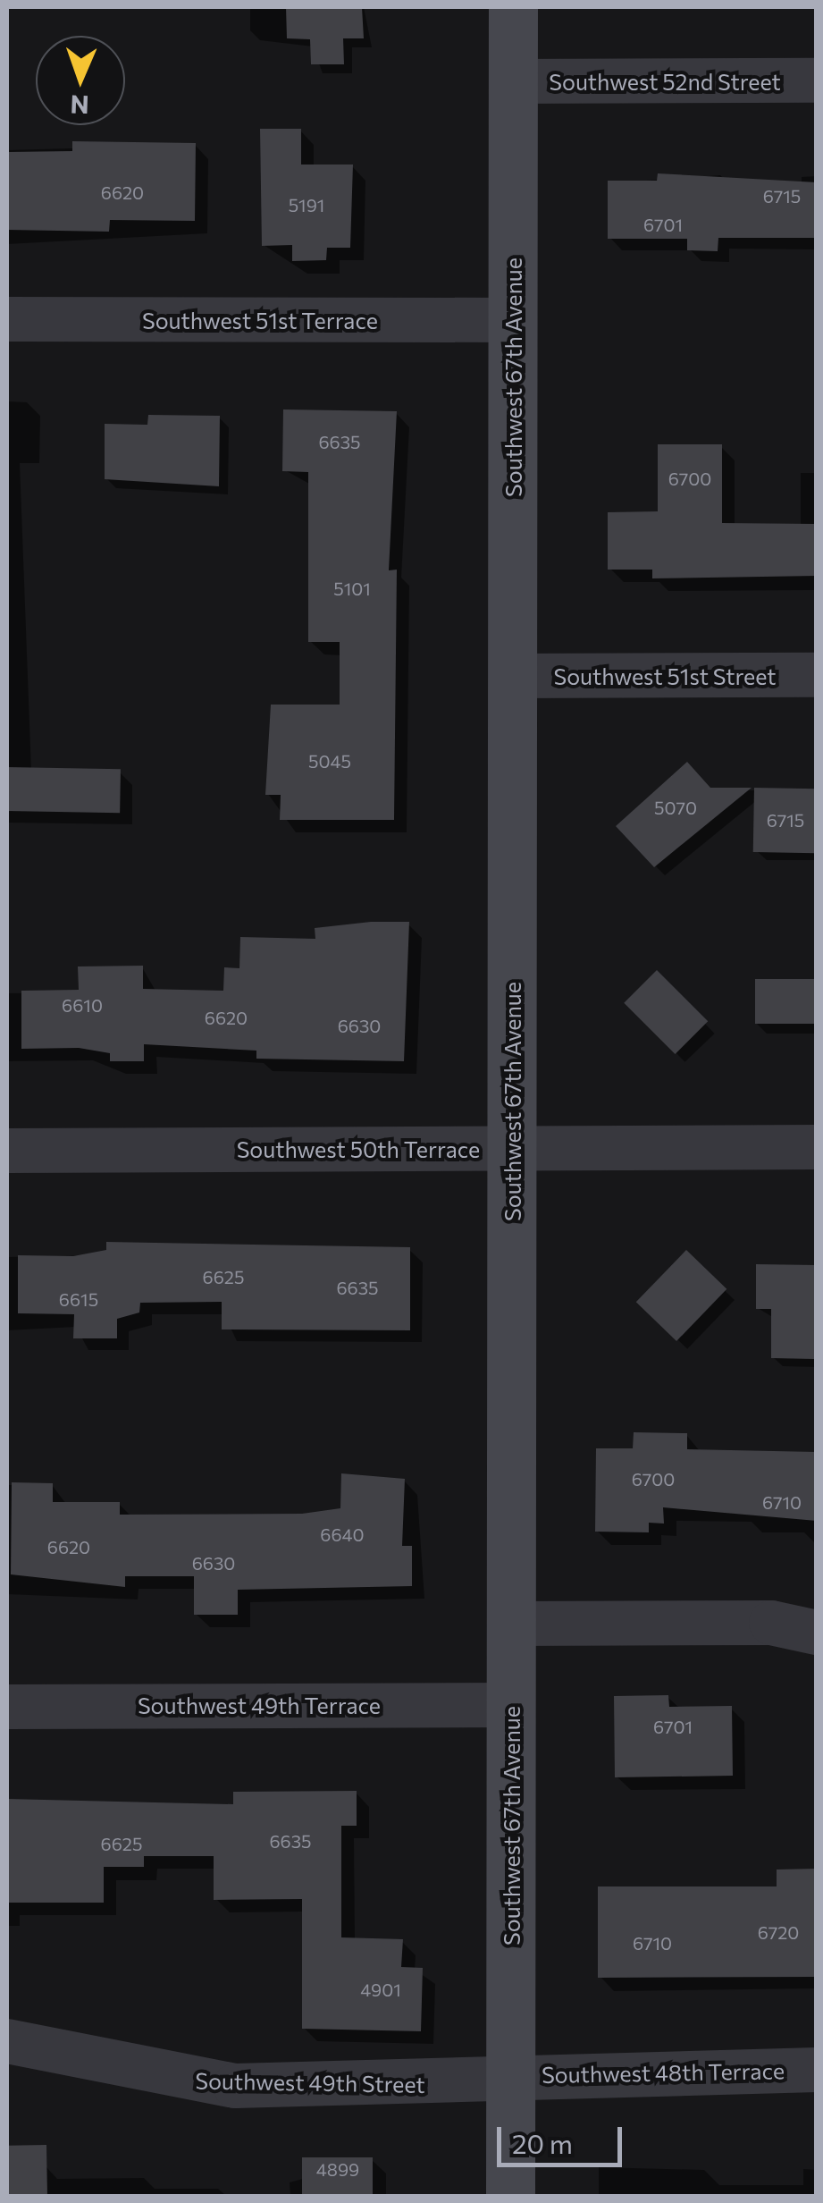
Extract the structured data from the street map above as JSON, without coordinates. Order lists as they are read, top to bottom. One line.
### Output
{"streets":{"main road":["Southwest 67th Avenue"],"street":["Southwest 52nd Street","Southwest 51st Terrace","Southwest 51st Street","Southwest 50th Terrace","Southwest 49th Terrace","Southwest 48th Terrace","Southwest 49th Street"]},"crossings":[["Southwest 52nd Street","Southwest 67th Avenue"],["Southwest 51st Terrace","Southwest 67th Avenue"],["Southwest 67th Avenue","Southwest 51st Street"],["Southwest 67th Avenue","Southwest 50th Terrace"],["Southwest 67th Avenue","Southwest 49th Terrace"],["Southwest 67th Avenue","Southwest 48th Terrace"],["Southwest 67th Avenue","Southwest 49th Street"],["Southwest 48th Terrace","Southwest 49th Street"]],"house_numbers":["6620","6715","5191","6701","6635","6700","5101","5045","5070","6715","6610","6620","6630","6625","6635","6615","6700","6710","6640","6620","6630","6701","6635","6625","6720","6710","4901","4899"],"scale_bar":"20 m","north":"bottom"}
